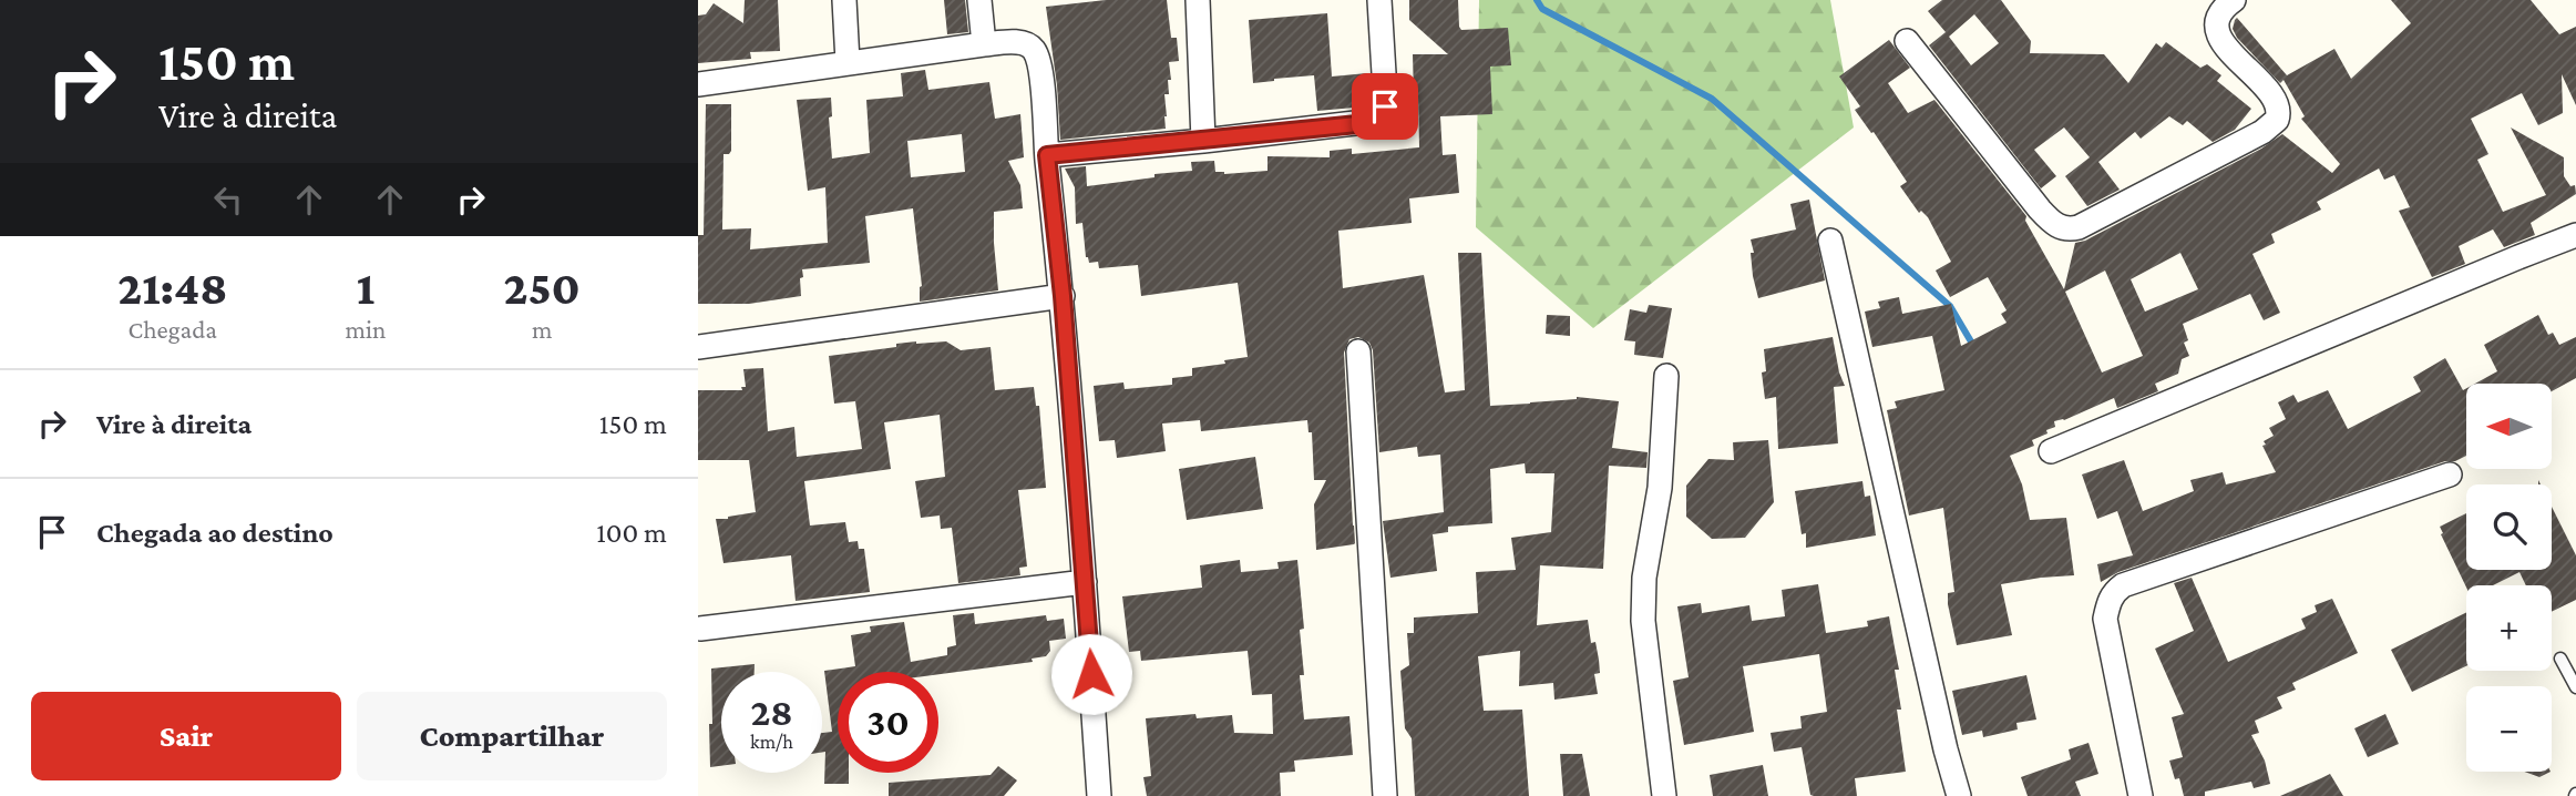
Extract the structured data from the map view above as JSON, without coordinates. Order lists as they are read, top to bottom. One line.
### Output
{"north":"left","page":{"turn":["150 m","Vire à direita"],"eta":["21:48","Chegada","1","min","250","m"],"list":[{"name":"Vire à direita","value":"150 m"},{"name":"Chegada ao destino","value":"100 m"}],"map_buttons":["+","−"],"speed":"28 km/h","limit":"30","buttons":["Sair","Compartilhar"]}}
